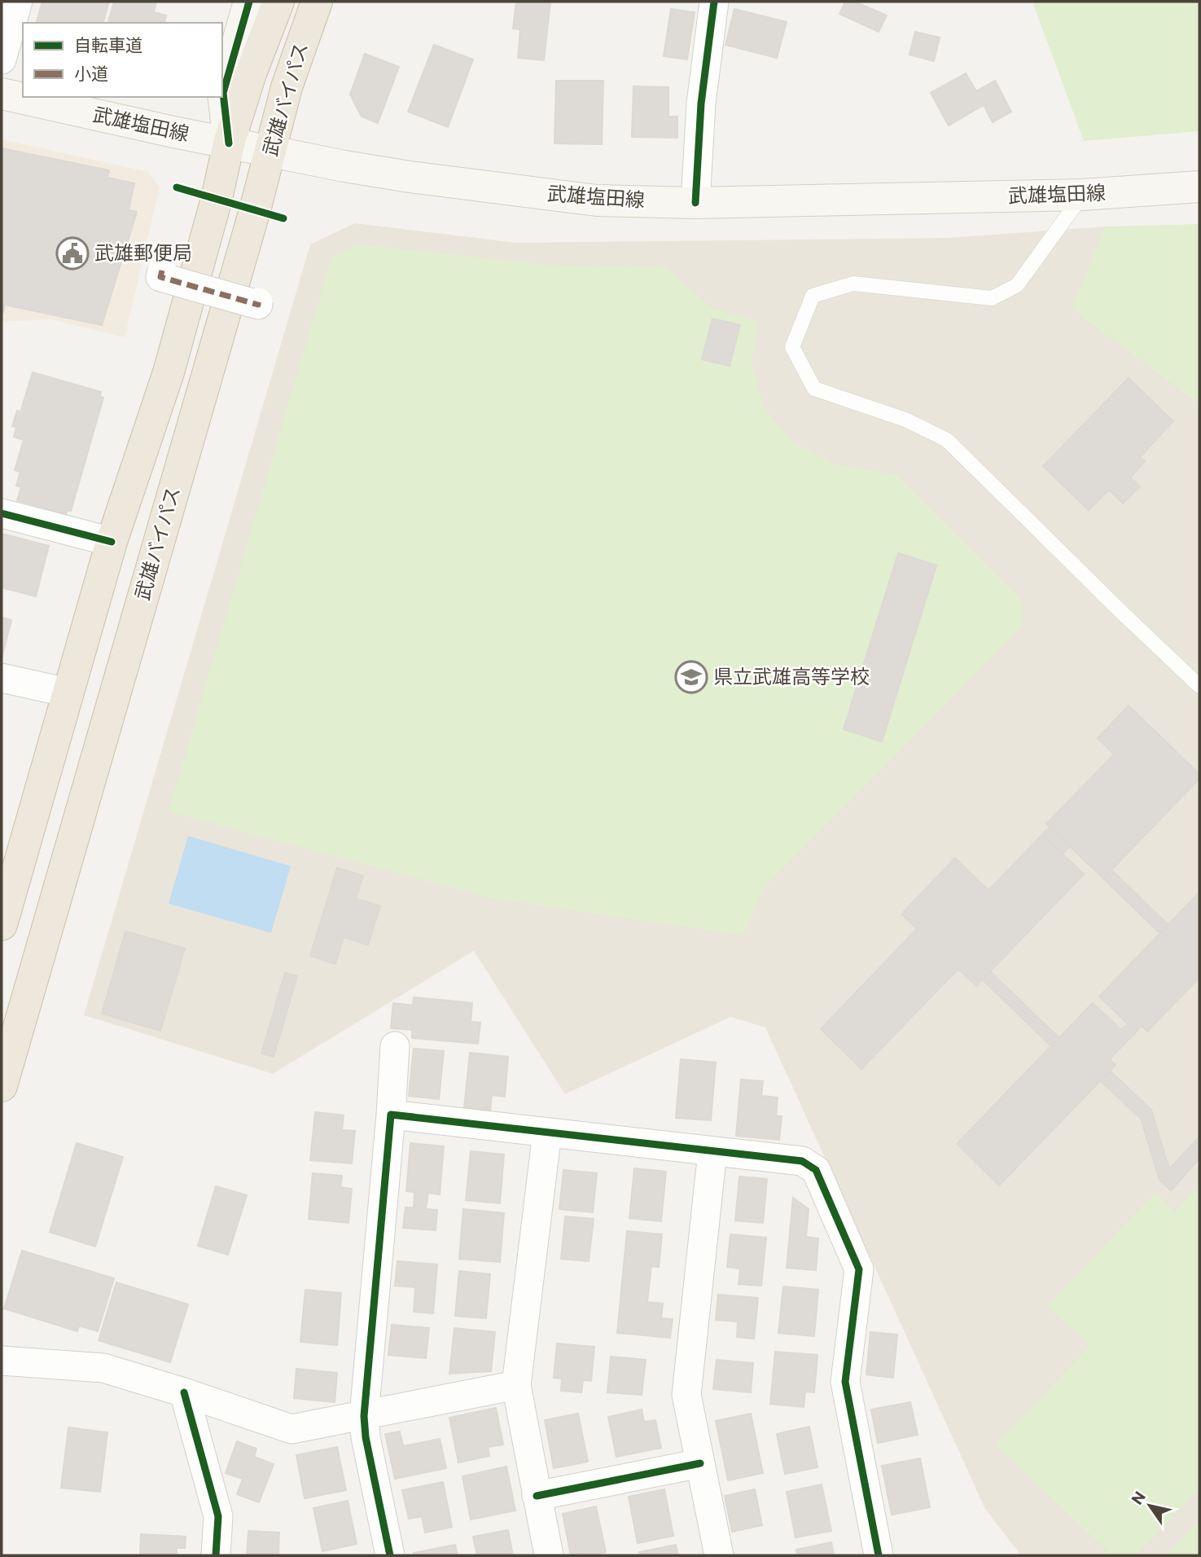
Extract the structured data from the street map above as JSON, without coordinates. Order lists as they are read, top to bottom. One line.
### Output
{"streets":{"highway":["武雄バイパス"],"main road":["武雄塩田線"]},"crossings":[["武雄バイパス","武雄塩田線"]],"places":{"public building":["武雄郵便局"],"school or university":["県立武雄高等学校"]},"legend":["自転車道","小道"],"north":"top left"}
